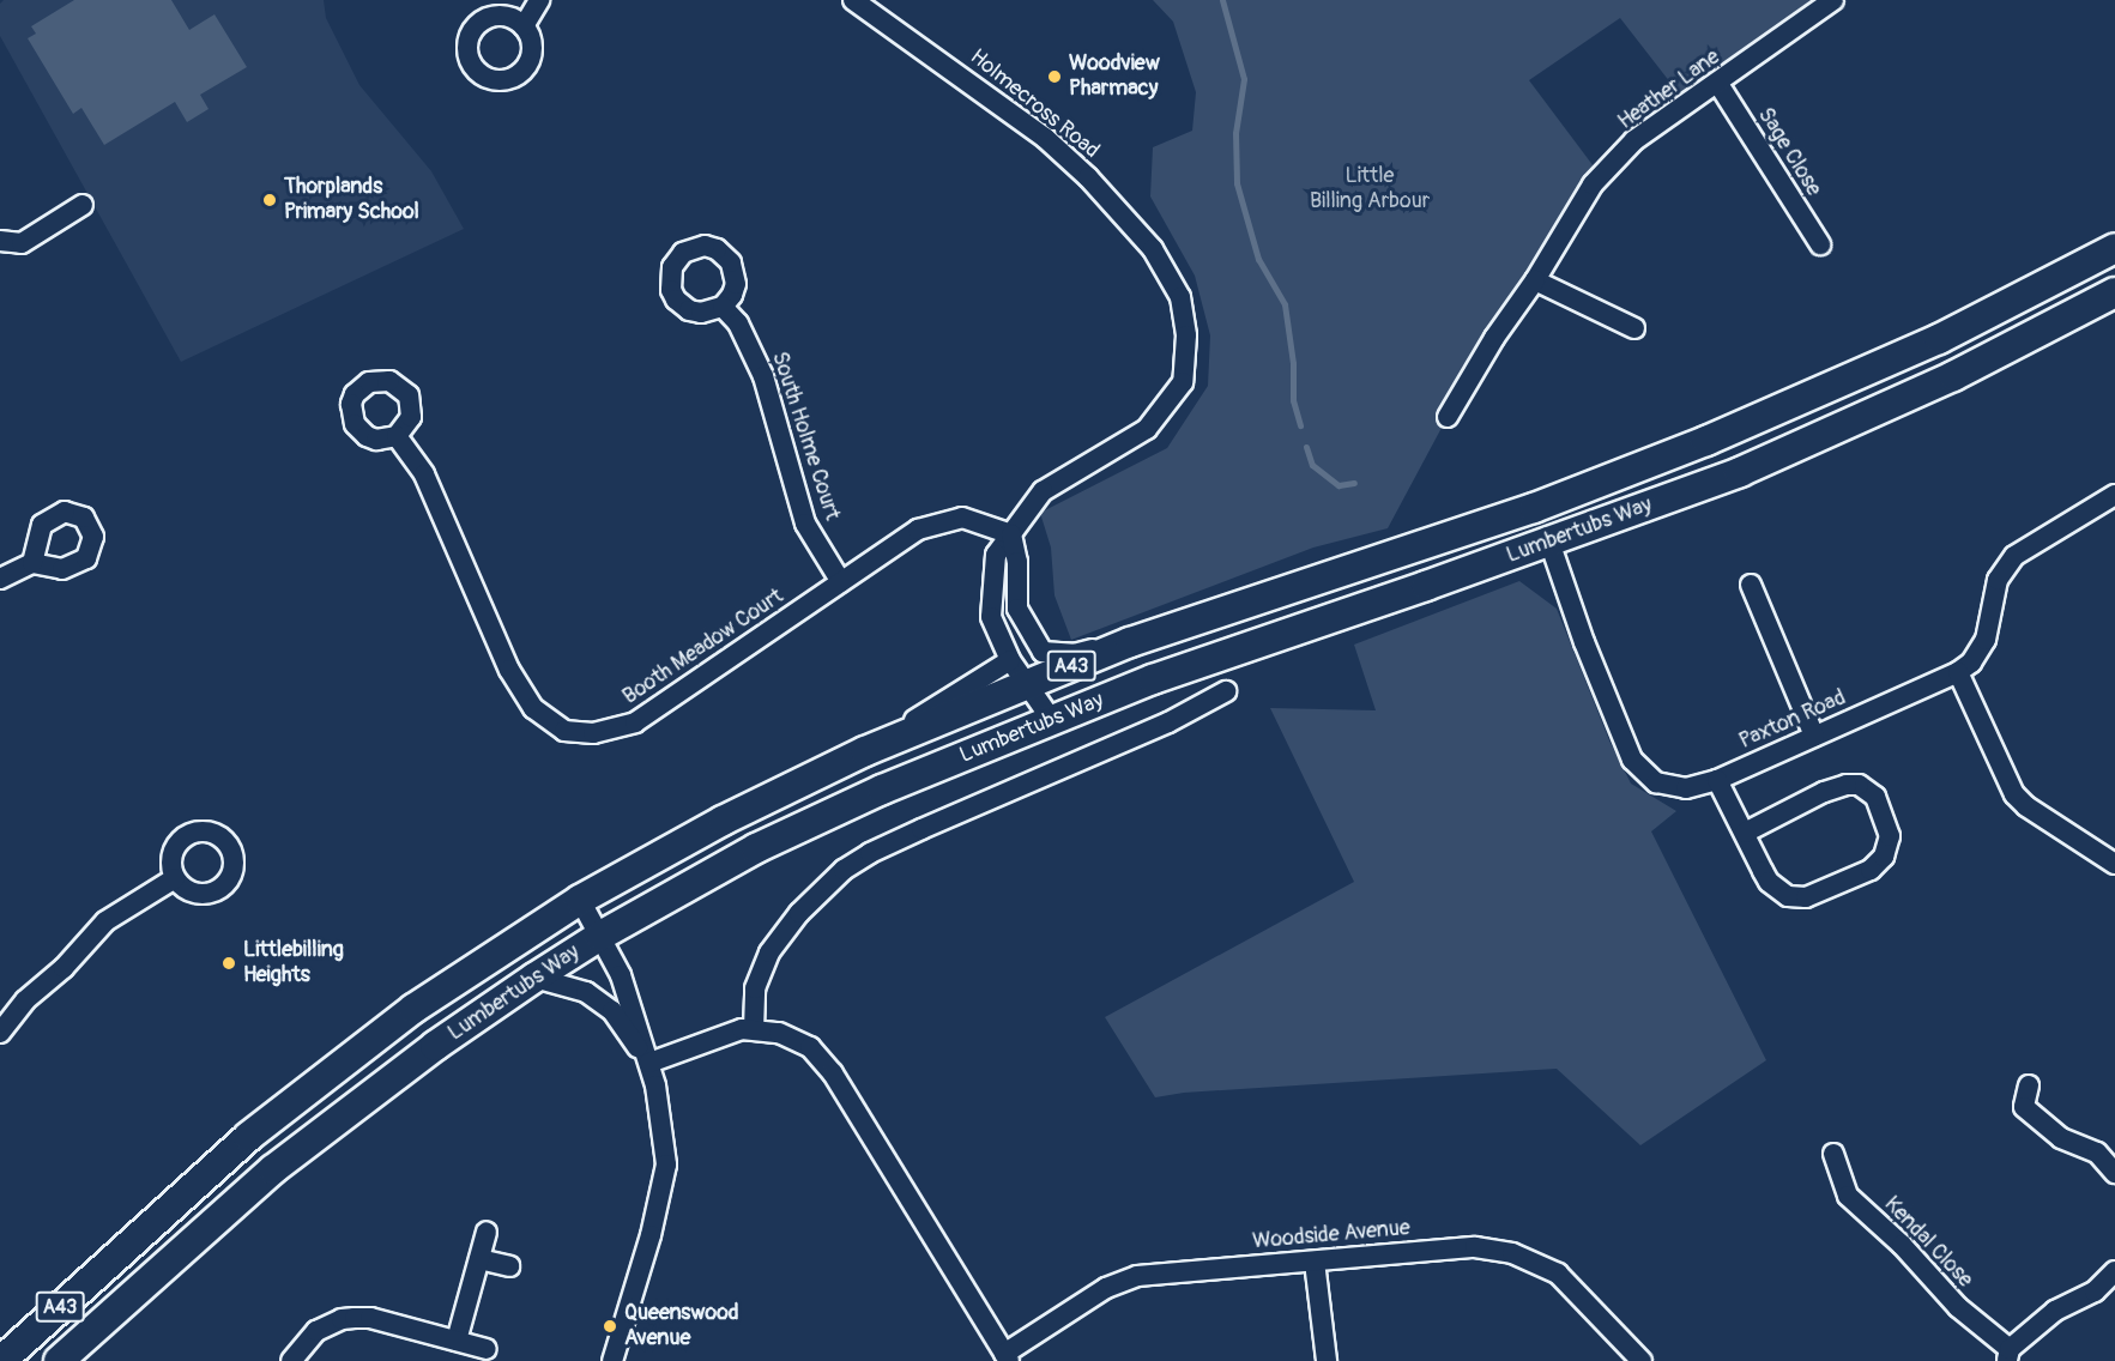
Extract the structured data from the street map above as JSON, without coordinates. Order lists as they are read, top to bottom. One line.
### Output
{"streets":{"highway":["Lumbertubs Way","A43"],"street":["Heather Lane","Holmecross Road","Sage Close","South Holme Court","Booth Meadow Court","Paxton Road","Woodside Avenue","Kendal Close"]},"crossings":[["Heather Lane","Sage Close"],["Holmecross Road","Lumbertubs Way"],["Holmecross Road","Booth Meadow Court"],["South Holme Court","Booth Meadow Court"],["Lumbertubs Way","Paxton Road"]],"parks":["Little Billing Arbour"],"places":["Woodview Pharmacy","Thorplands Primary School","Littlebilling Heights","Queenswood Avenue"]}
